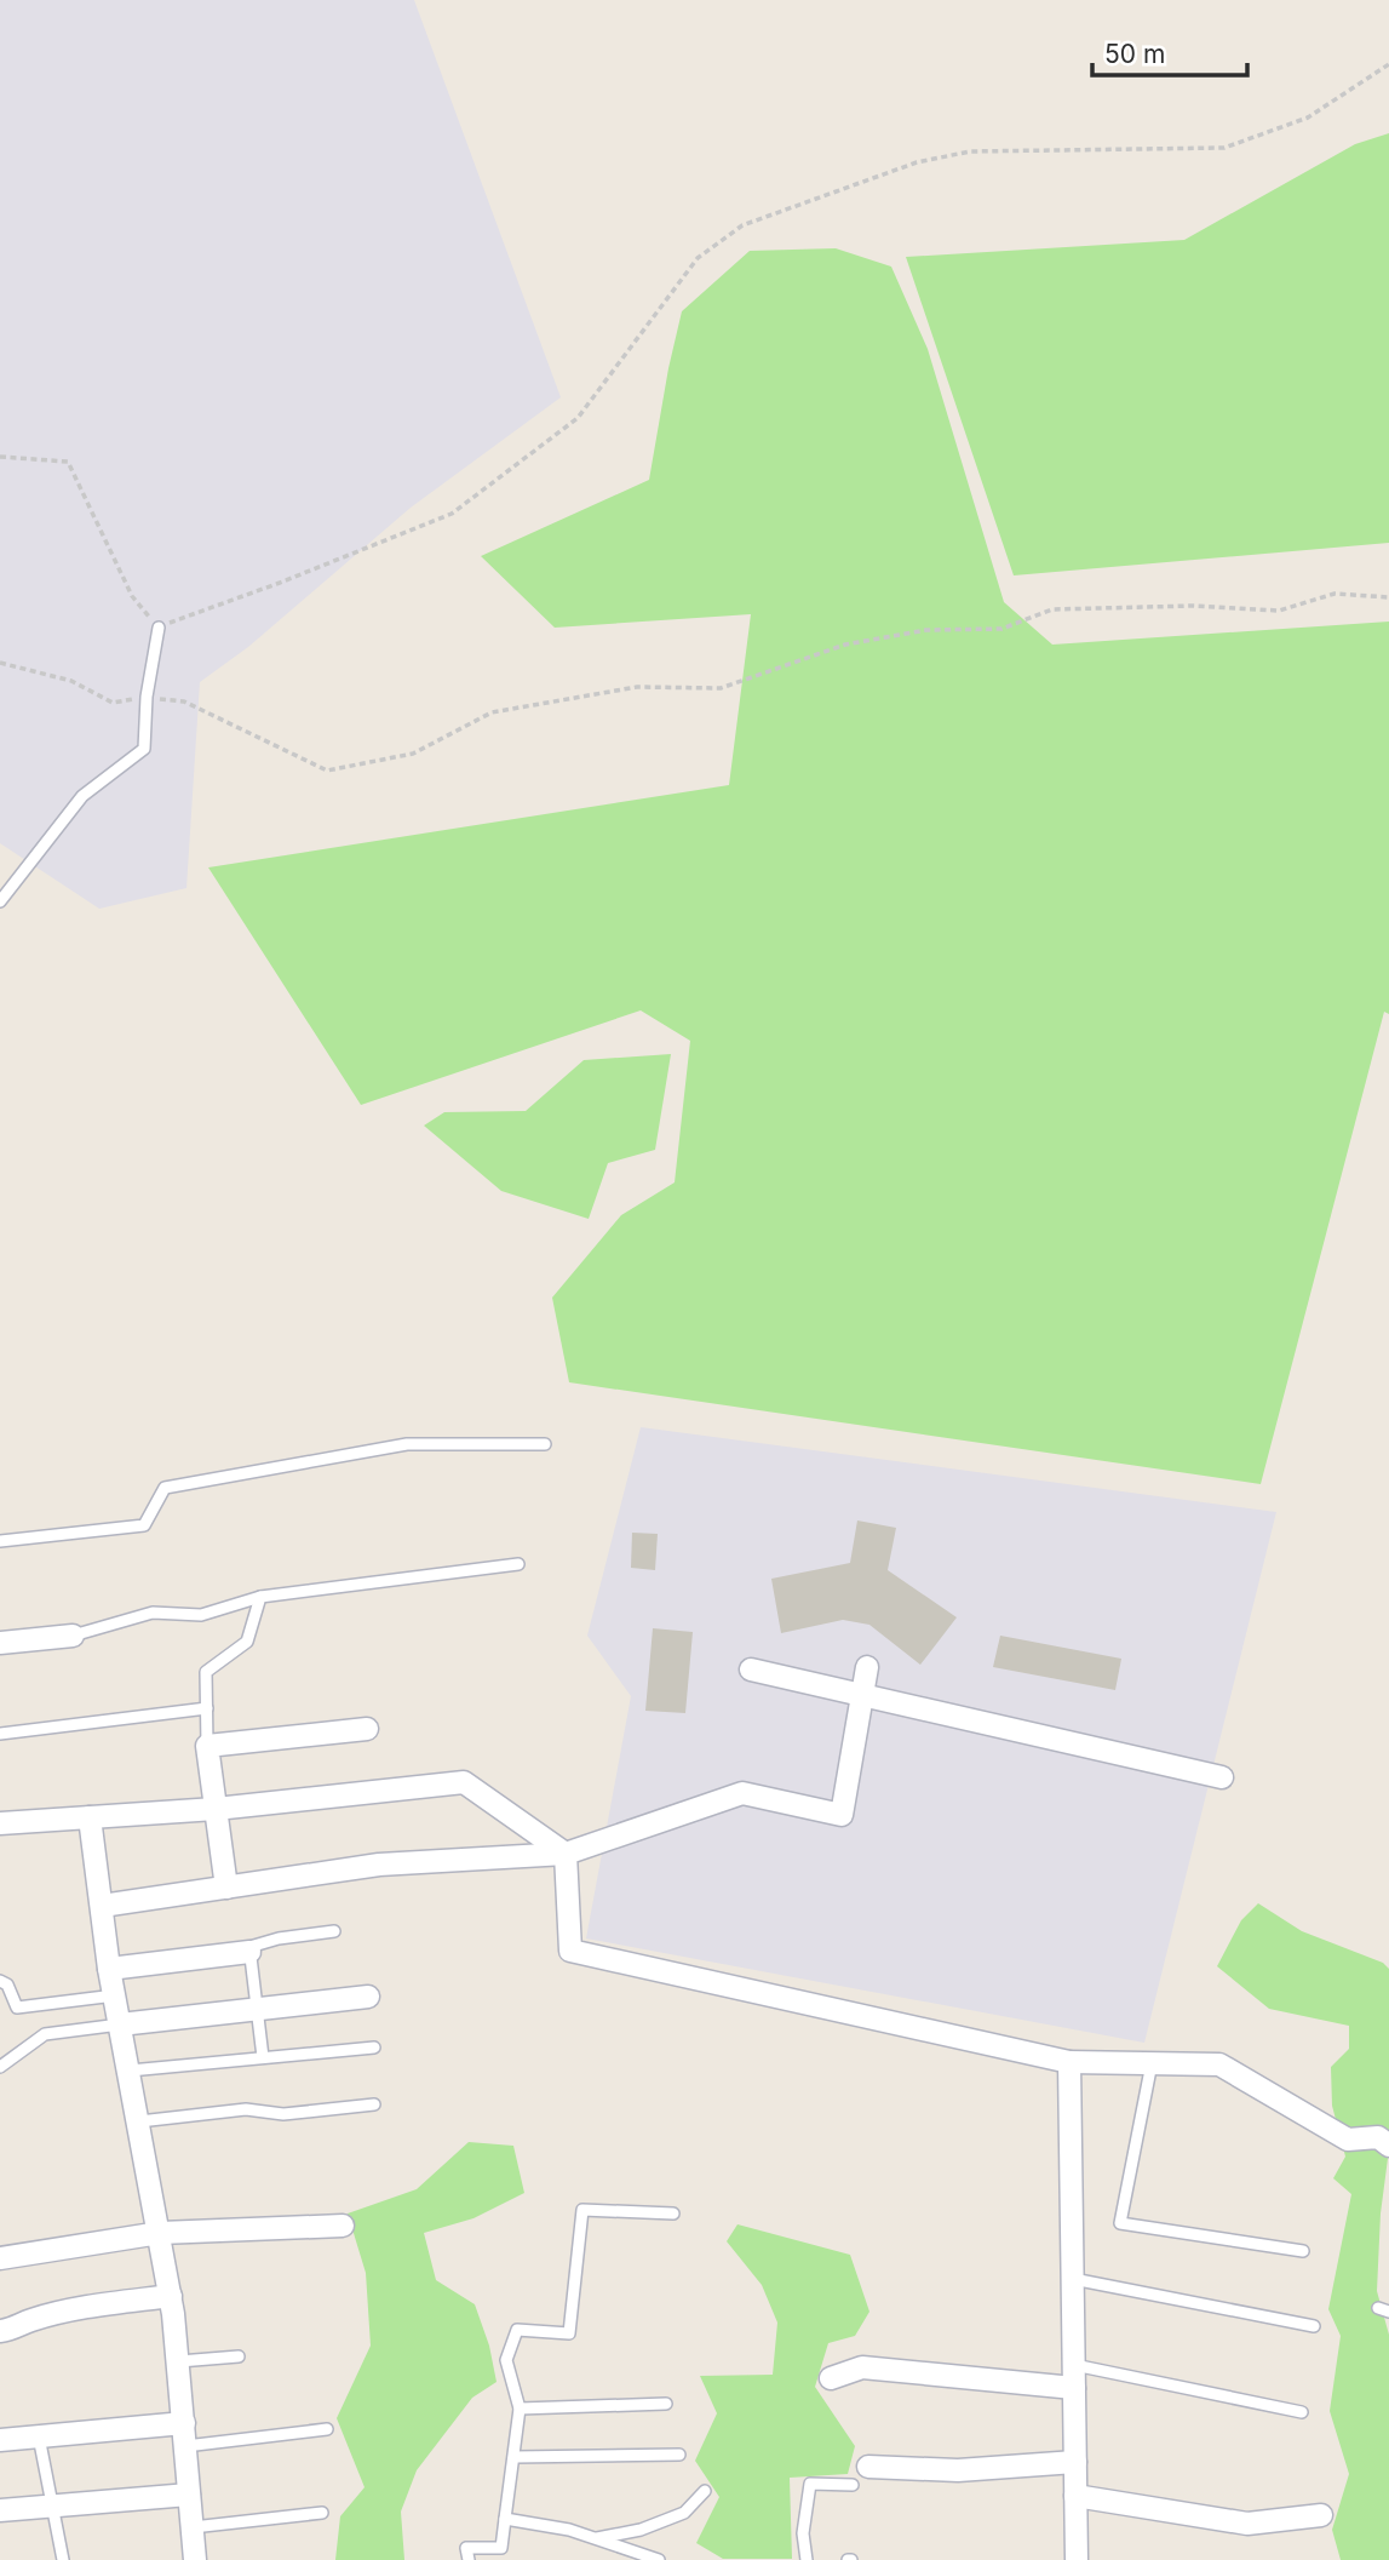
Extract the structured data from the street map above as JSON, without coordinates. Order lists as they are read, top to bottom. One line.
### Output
{"scale_bar":"50 m"}
